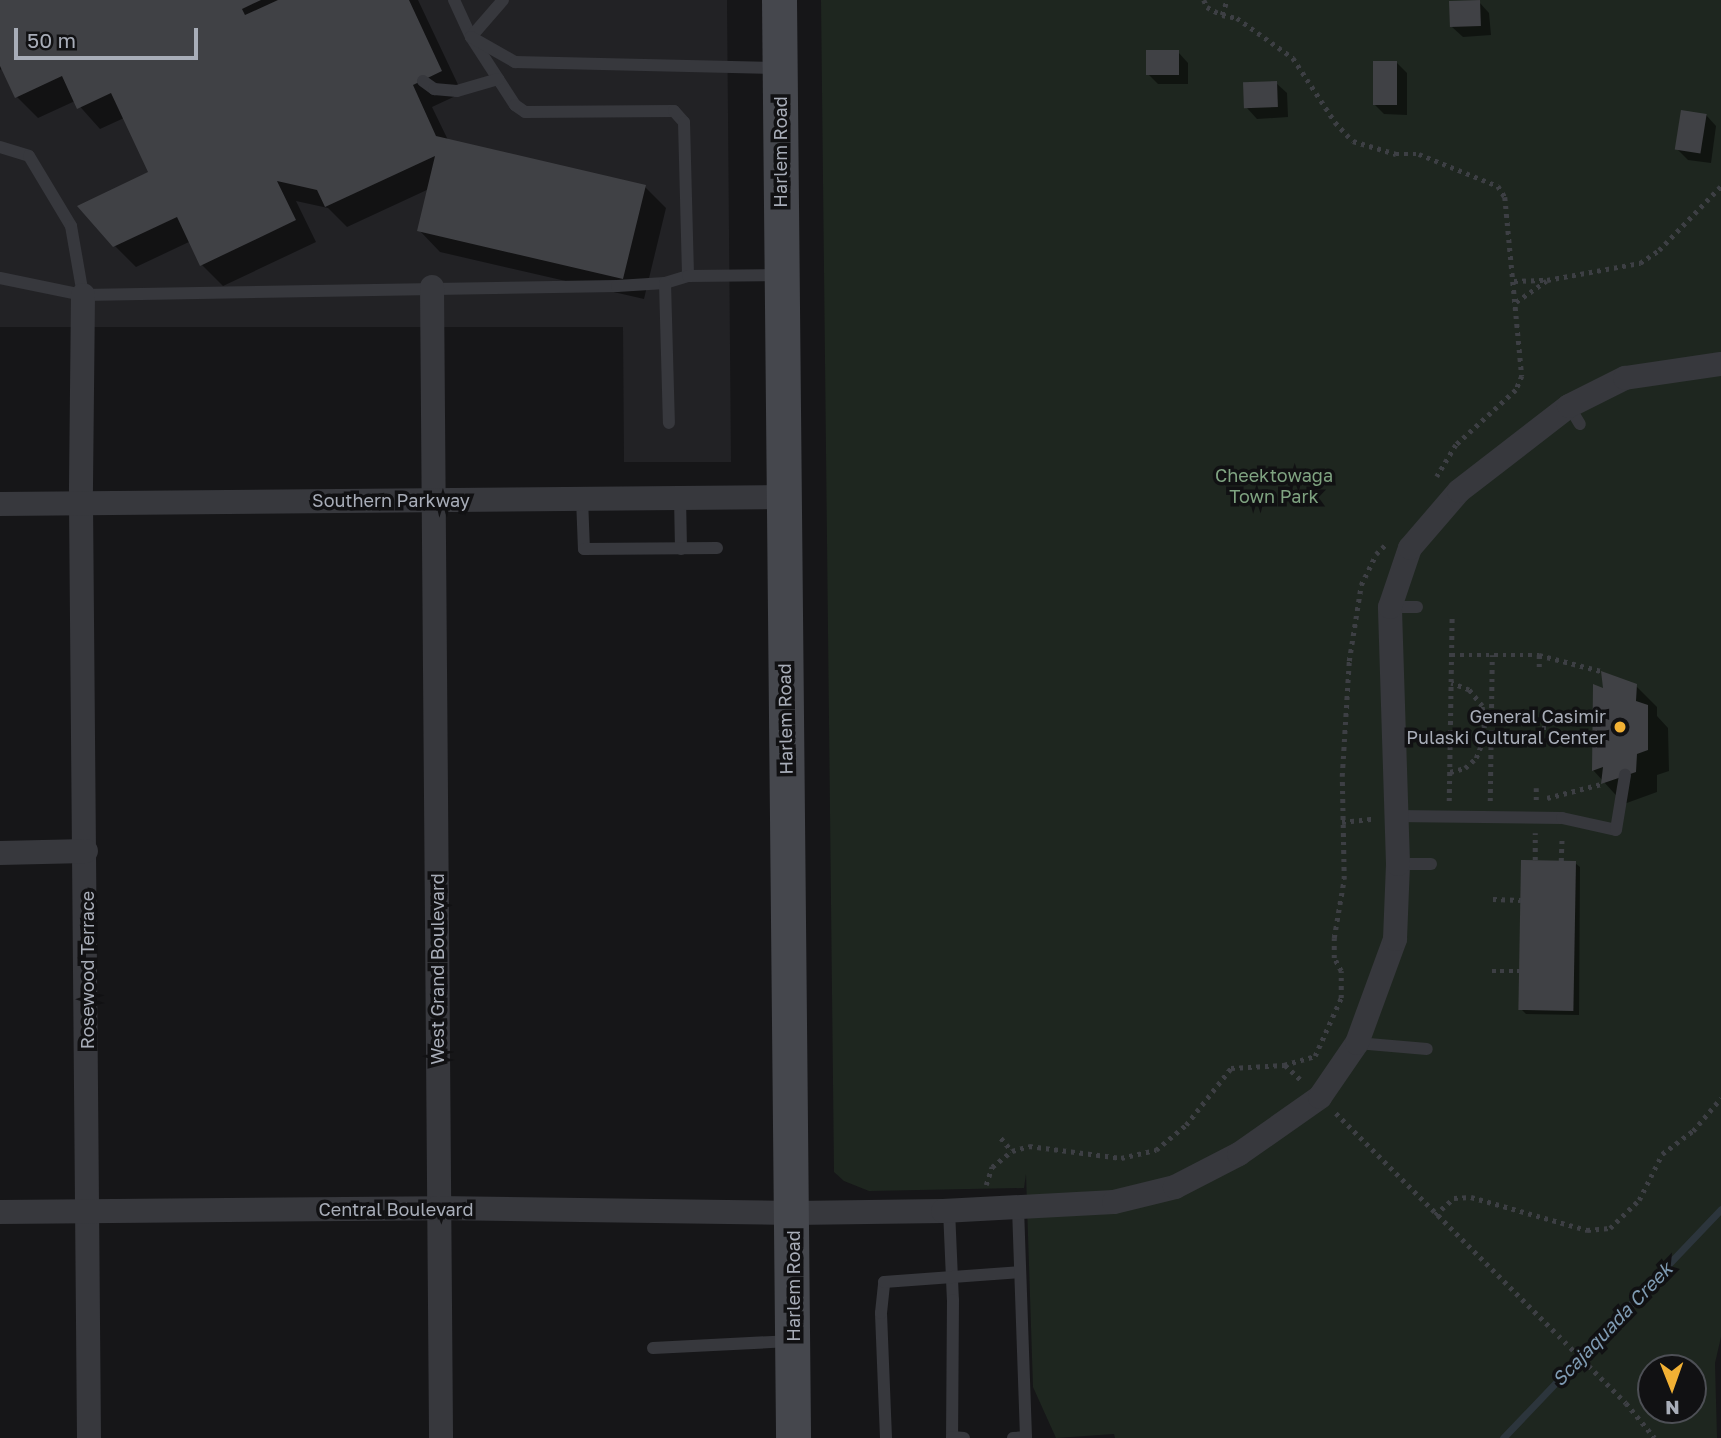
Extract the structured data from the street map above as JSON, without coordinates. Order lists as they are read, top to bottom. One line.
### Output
{"streets":{"main road":["Harlem Road"],"street":["Southern Parkway","West Grand Boulevard","Rosewood Terrace","Central Boulevard"]},"crossings":[["Harlem Road","Southern Parkway"],["Harlem Road","Central Boulevard"],["Southern Parkway","West Grand Boulevard"],["Southern Parkway","Rosewood Terrace"],["West Grand Boulevard","Central Boulevard"],["Rosewood Terrace","Central Boulevard"]],"water":["Scajaquada Creek"],"parks":["Cheektowaga Town Park"],"places":["General Casimir Pulaski Cultural Center"],"scale_bar":"50 m","north":"bottom"}
